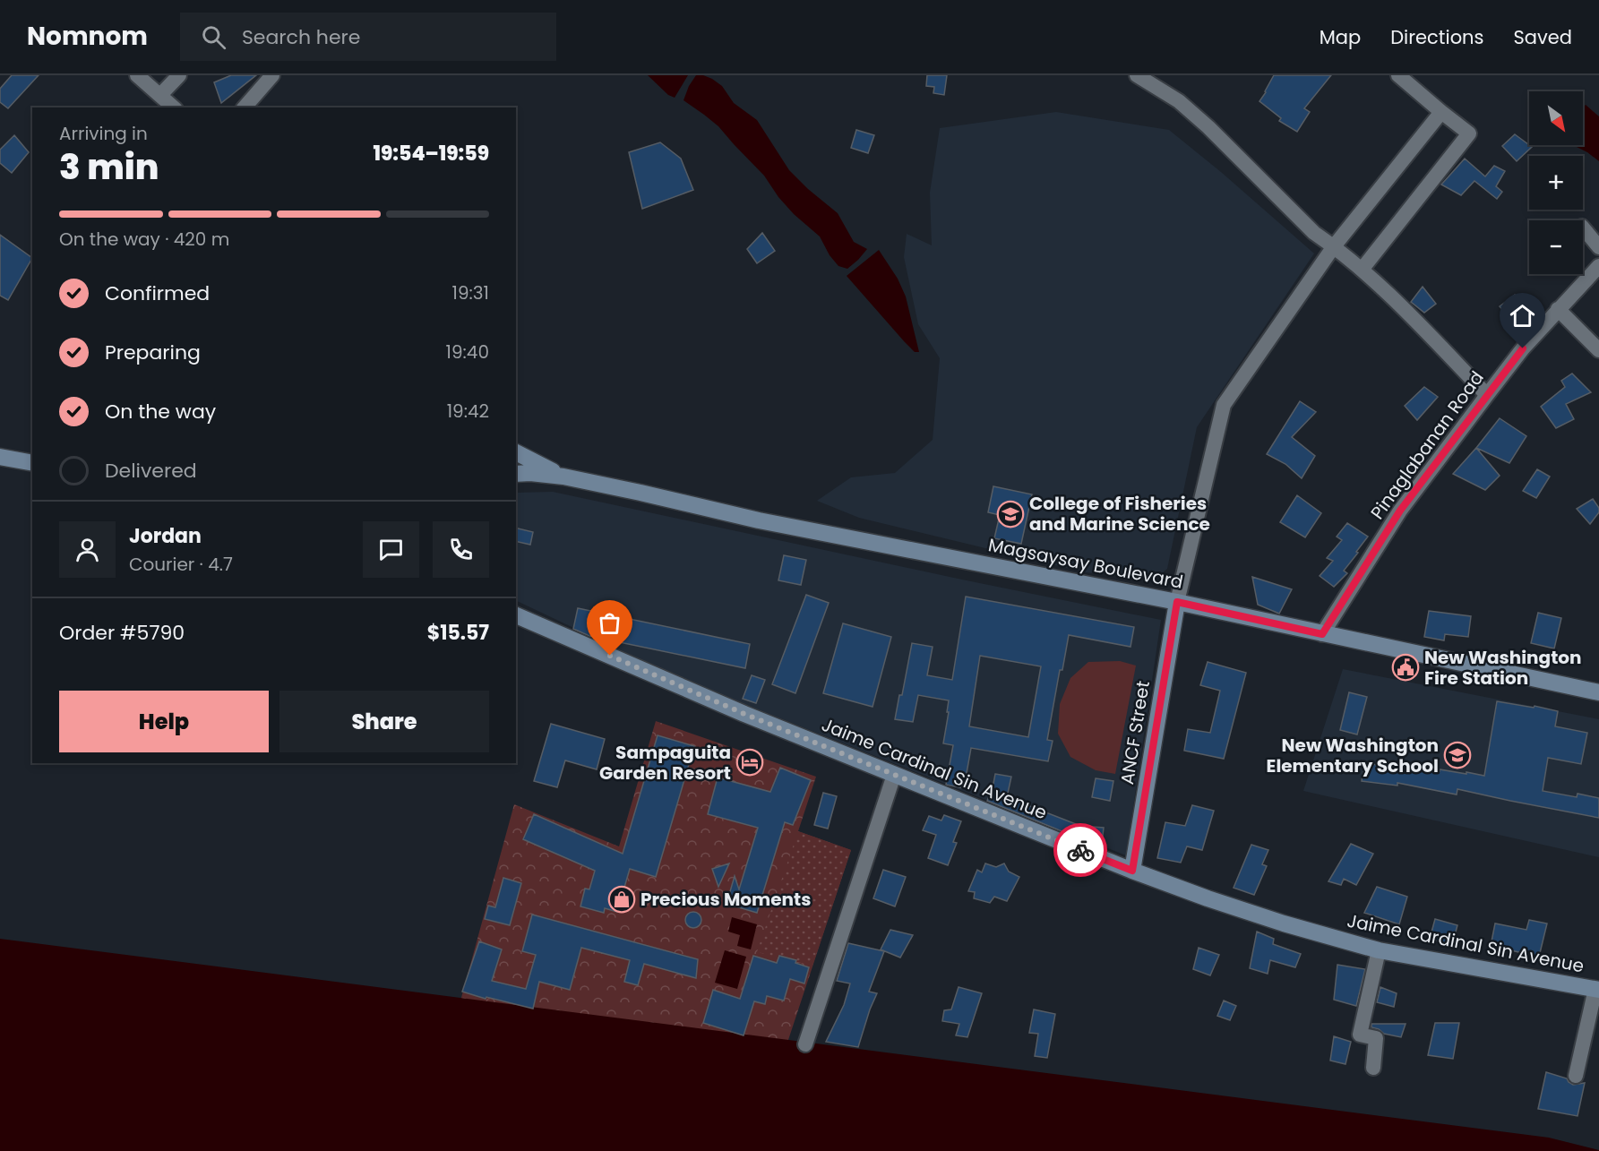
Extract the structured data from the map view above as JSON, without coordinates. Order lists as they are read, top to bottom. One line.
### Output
{"streets":{"main road":["Magsaysay Boulevard","ANCF Street","Jaime Cardinal Sin Avenue"],"street":["Pinaglabanan Road"]},"crossings":[["Pinaglabanan Road","Magsaysay Boulevard"],["Magsaysay Boulevard","ANCF Street"],["ANCF Street","Jaime Cardinal Sin Avenue"]],"places":{"school or university":["College of Fisheries and Marine Science","New Washington Elementary School"],"public building":["New Washington Fire Station"],"hotel":["Sampaguita Garden Resort"],"shop":["Precious Moments"]},"north":"bottom right","page":{"header":"Nomnom","search":"Search here","nav":["Map","Directions","Saved"],"map_buttons":["+","−"],"heading":["3 min","Arriving in","19:54–19:59"],"panel":["Jordan","Courier · 4.7","Order #5790","$15.57"],"bar":"On the way · 420 m","list":[["Confirmed","19:31"],["Preparing","19:40"],["On the way","19:42"],"Delivered"],"buttons":["Help","Share"]}}
